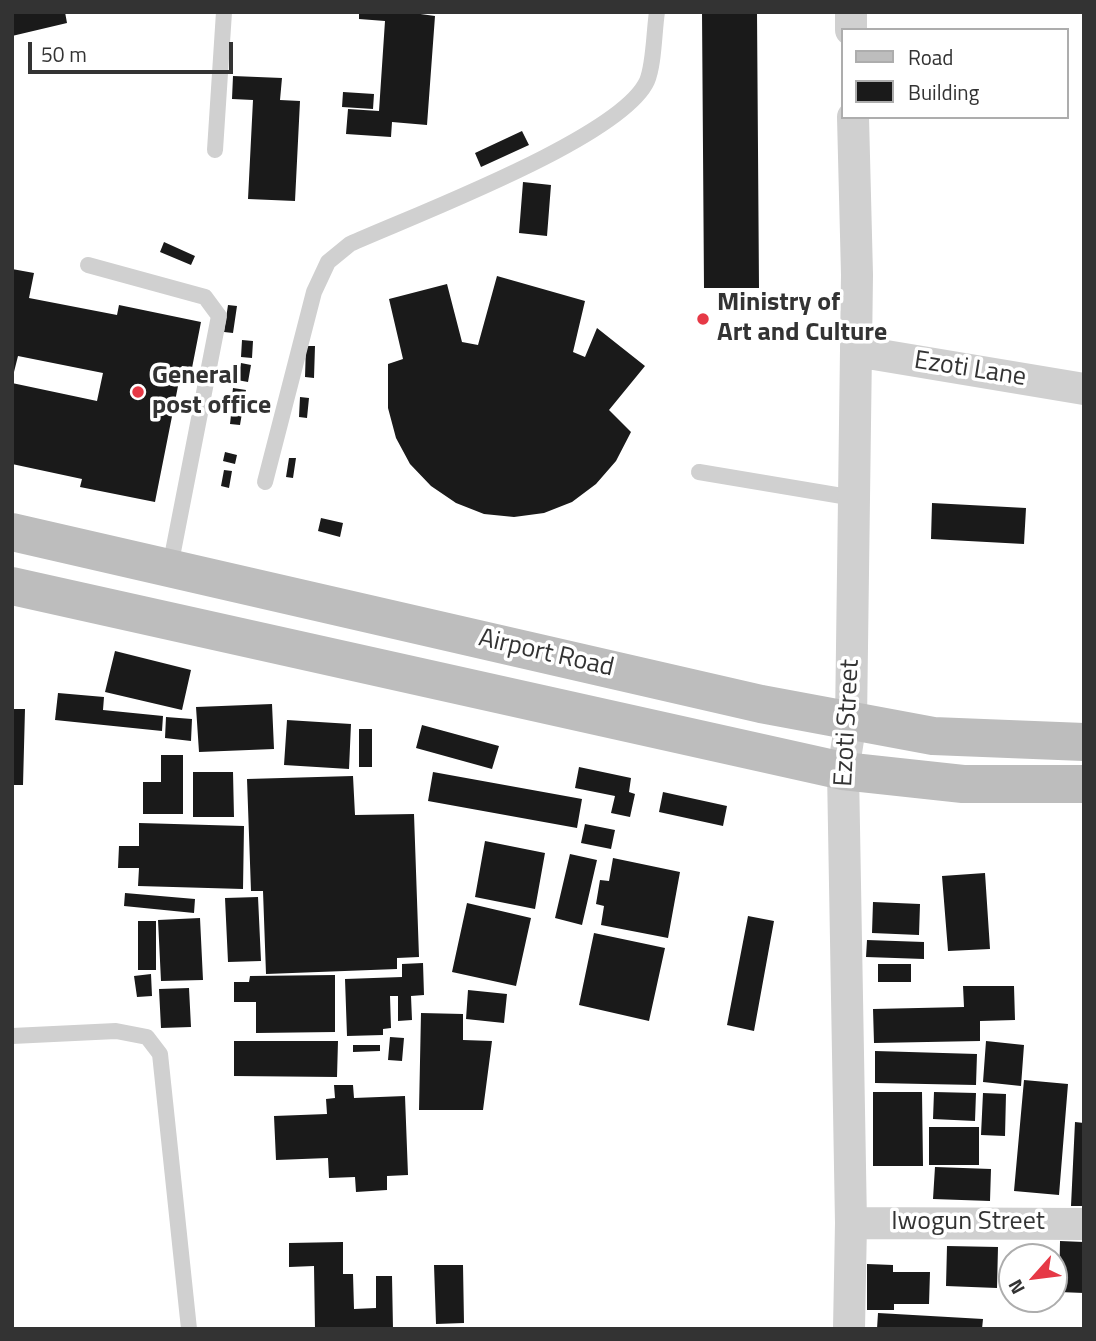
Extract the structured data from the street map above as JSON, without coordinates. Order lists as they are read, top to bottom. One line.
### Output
{"streets":{"main road":["Airport Road"],"street":["Ezoti Lane","Ezoti Street","Iwogun Street"]},"crossings":[["Ezoti Lane","Ezoti Street"],["Airport Road","Ezoti Street"],["Ezoti Street","Iwogun Street"]],"places":["Ministry of Art and Culture","General post office"],"legend":["Road","Building"],"scale_bar":"50 m","north":"bottom left"}
